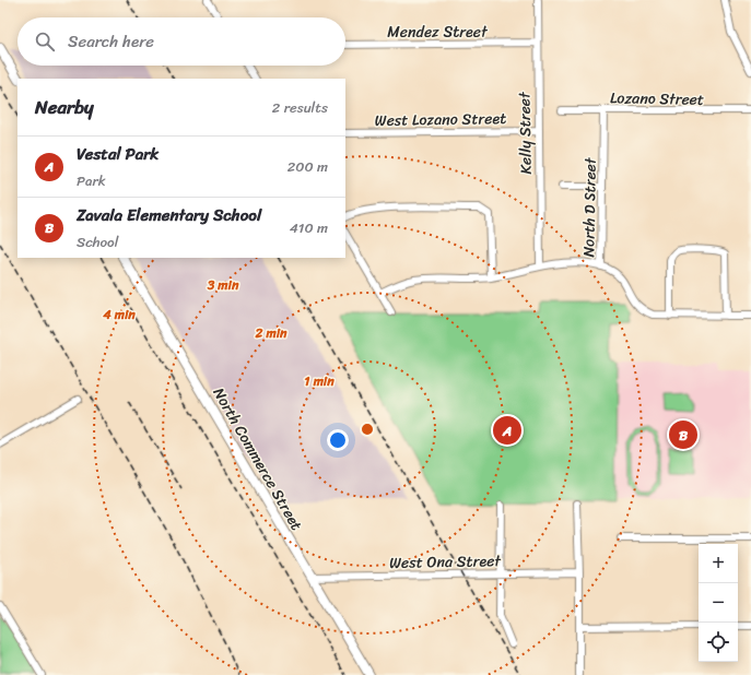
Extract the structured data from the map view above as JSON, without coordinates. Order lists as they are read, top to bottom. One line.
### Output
{"streets":{"main road":["North Commerce Street"],"street":["Mendez Street","Lozano Street","West Lozano Street","Kelly Street","North D Street","West Ona Street"]},"crossings":[["Mendez Street","Kelly Street"],["Lozano Street","North D Street"],["West Lozano Street","Kelly Street"],["North Commerce Street","West Ona Street"]],"page":{"search":"Search here","heading":["Nearby","2 results"],"list":[{"mark":"A","name":"Vestal Park","note":"Park","value":"200 m"},{"mark":"B","name":"Zavala Elementary School","note":"School","value":"410 m"}],"pins":["A","B"],"map_buttons":["+","−"]},"rings":["3 min","4 min","2 min","1 min"]}
